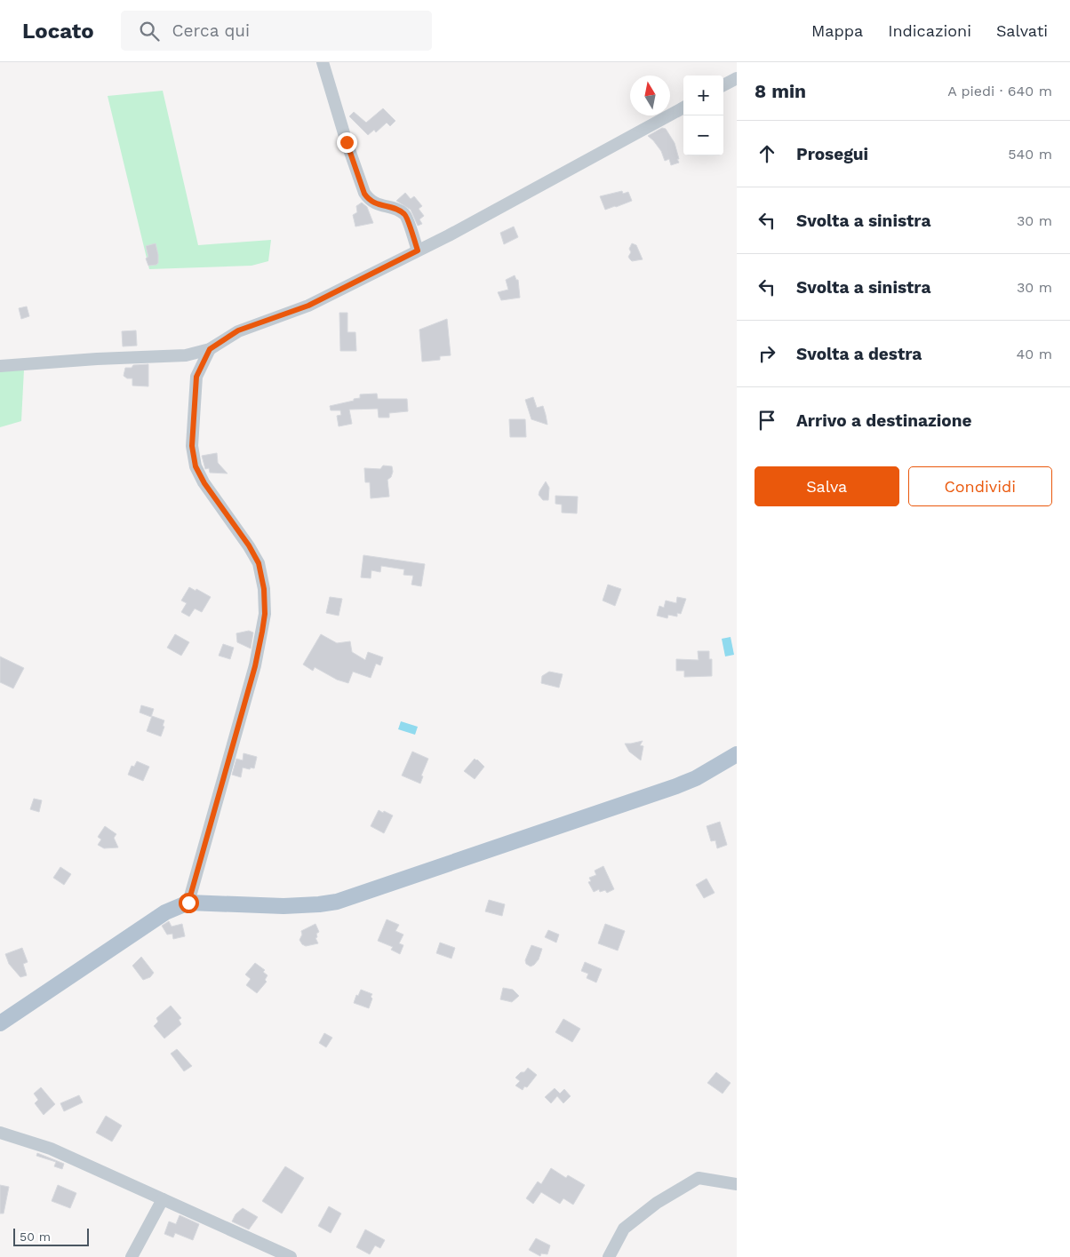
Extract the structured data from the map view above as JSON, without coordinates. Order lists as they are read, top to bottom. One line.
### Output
{"scale_bar":"50 m","north":"top","page":{"header":"Locato","search":"Cerca qui","nav":["Mappa","Indicazioni","Salvati"],"heading":["8 min","A piedi · 640 m"],"map_buttons":["+","−"],"list":[["Prosegui","540 m"],["Svolta a sinistra","30 m"],["Svolta a sinistra","30 m"],["Svolta a destra","40 m"],"Arrivo a destinazione"],"buttons":["Salva","Condividi"],"scale":"50 m"}}
